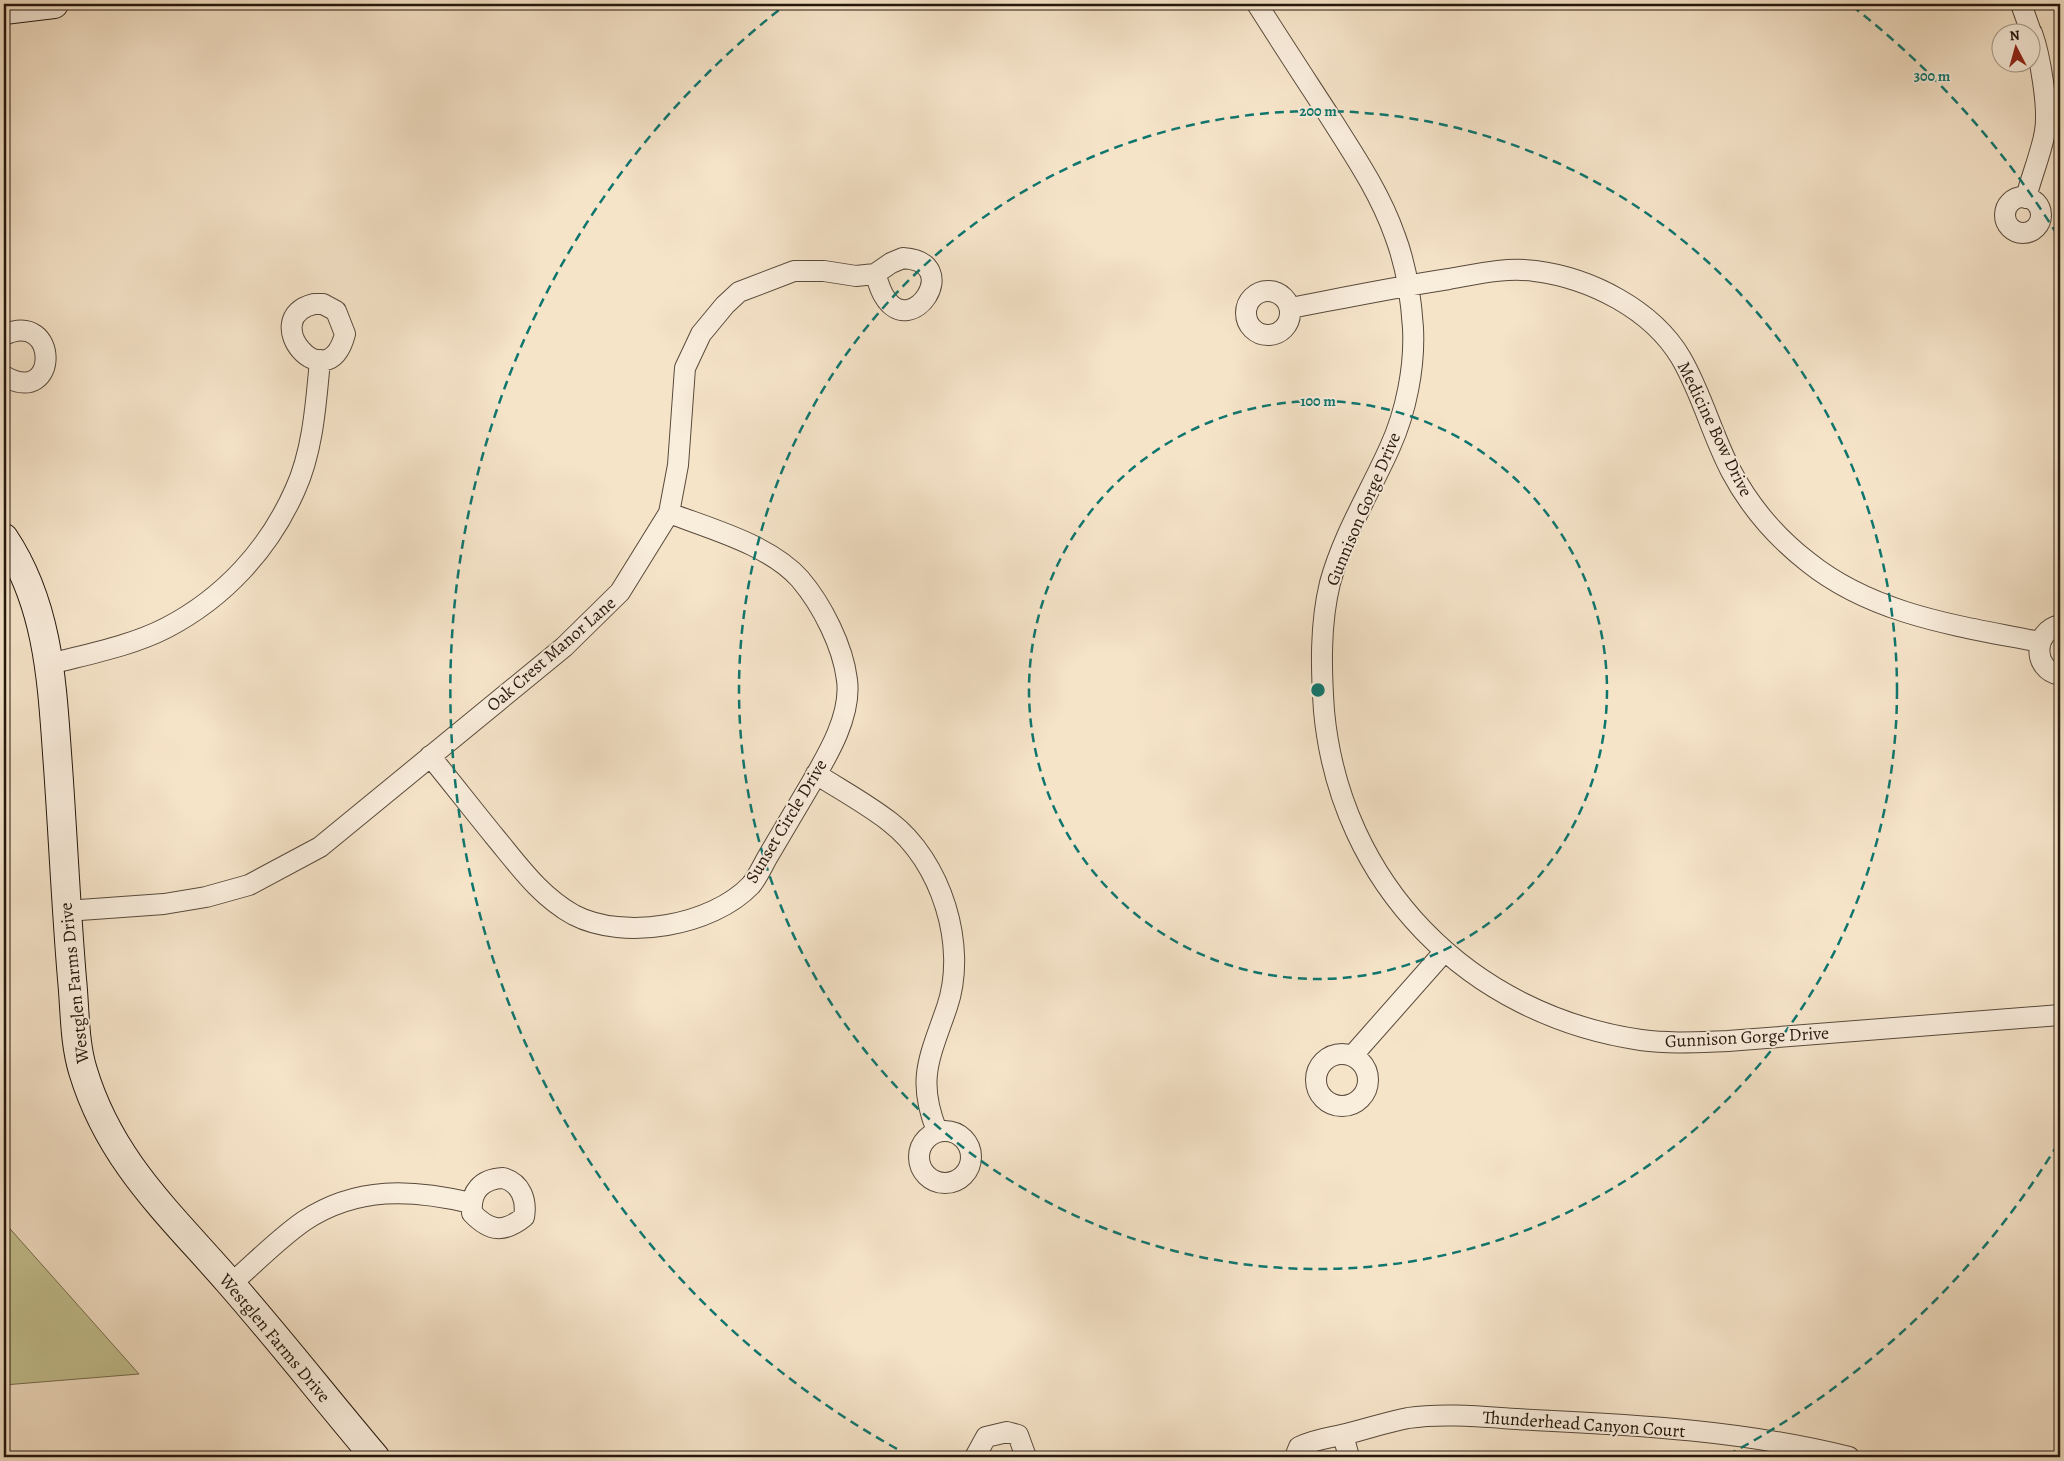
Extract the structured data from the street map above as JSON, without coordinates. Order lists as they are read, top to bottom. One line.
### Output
{"streets":{"street":["Medicine Bow Drive","Gunnison Gorge Drive","Oak Crest Manor Lane","Sunset Circle Drive","Westglen Farms Drive","Thunderhead Canyon Court"]},"crossings":[["Medicine Bow Drive","Gunnison Gorge Drive"],["Oak Crest Manor Lane","Sunset Circle Drive"],["Oak Crest Manor Lane","Westglen Farms Drive"]],"north":"top","rings":["300 m","200 m","100 m"]}
